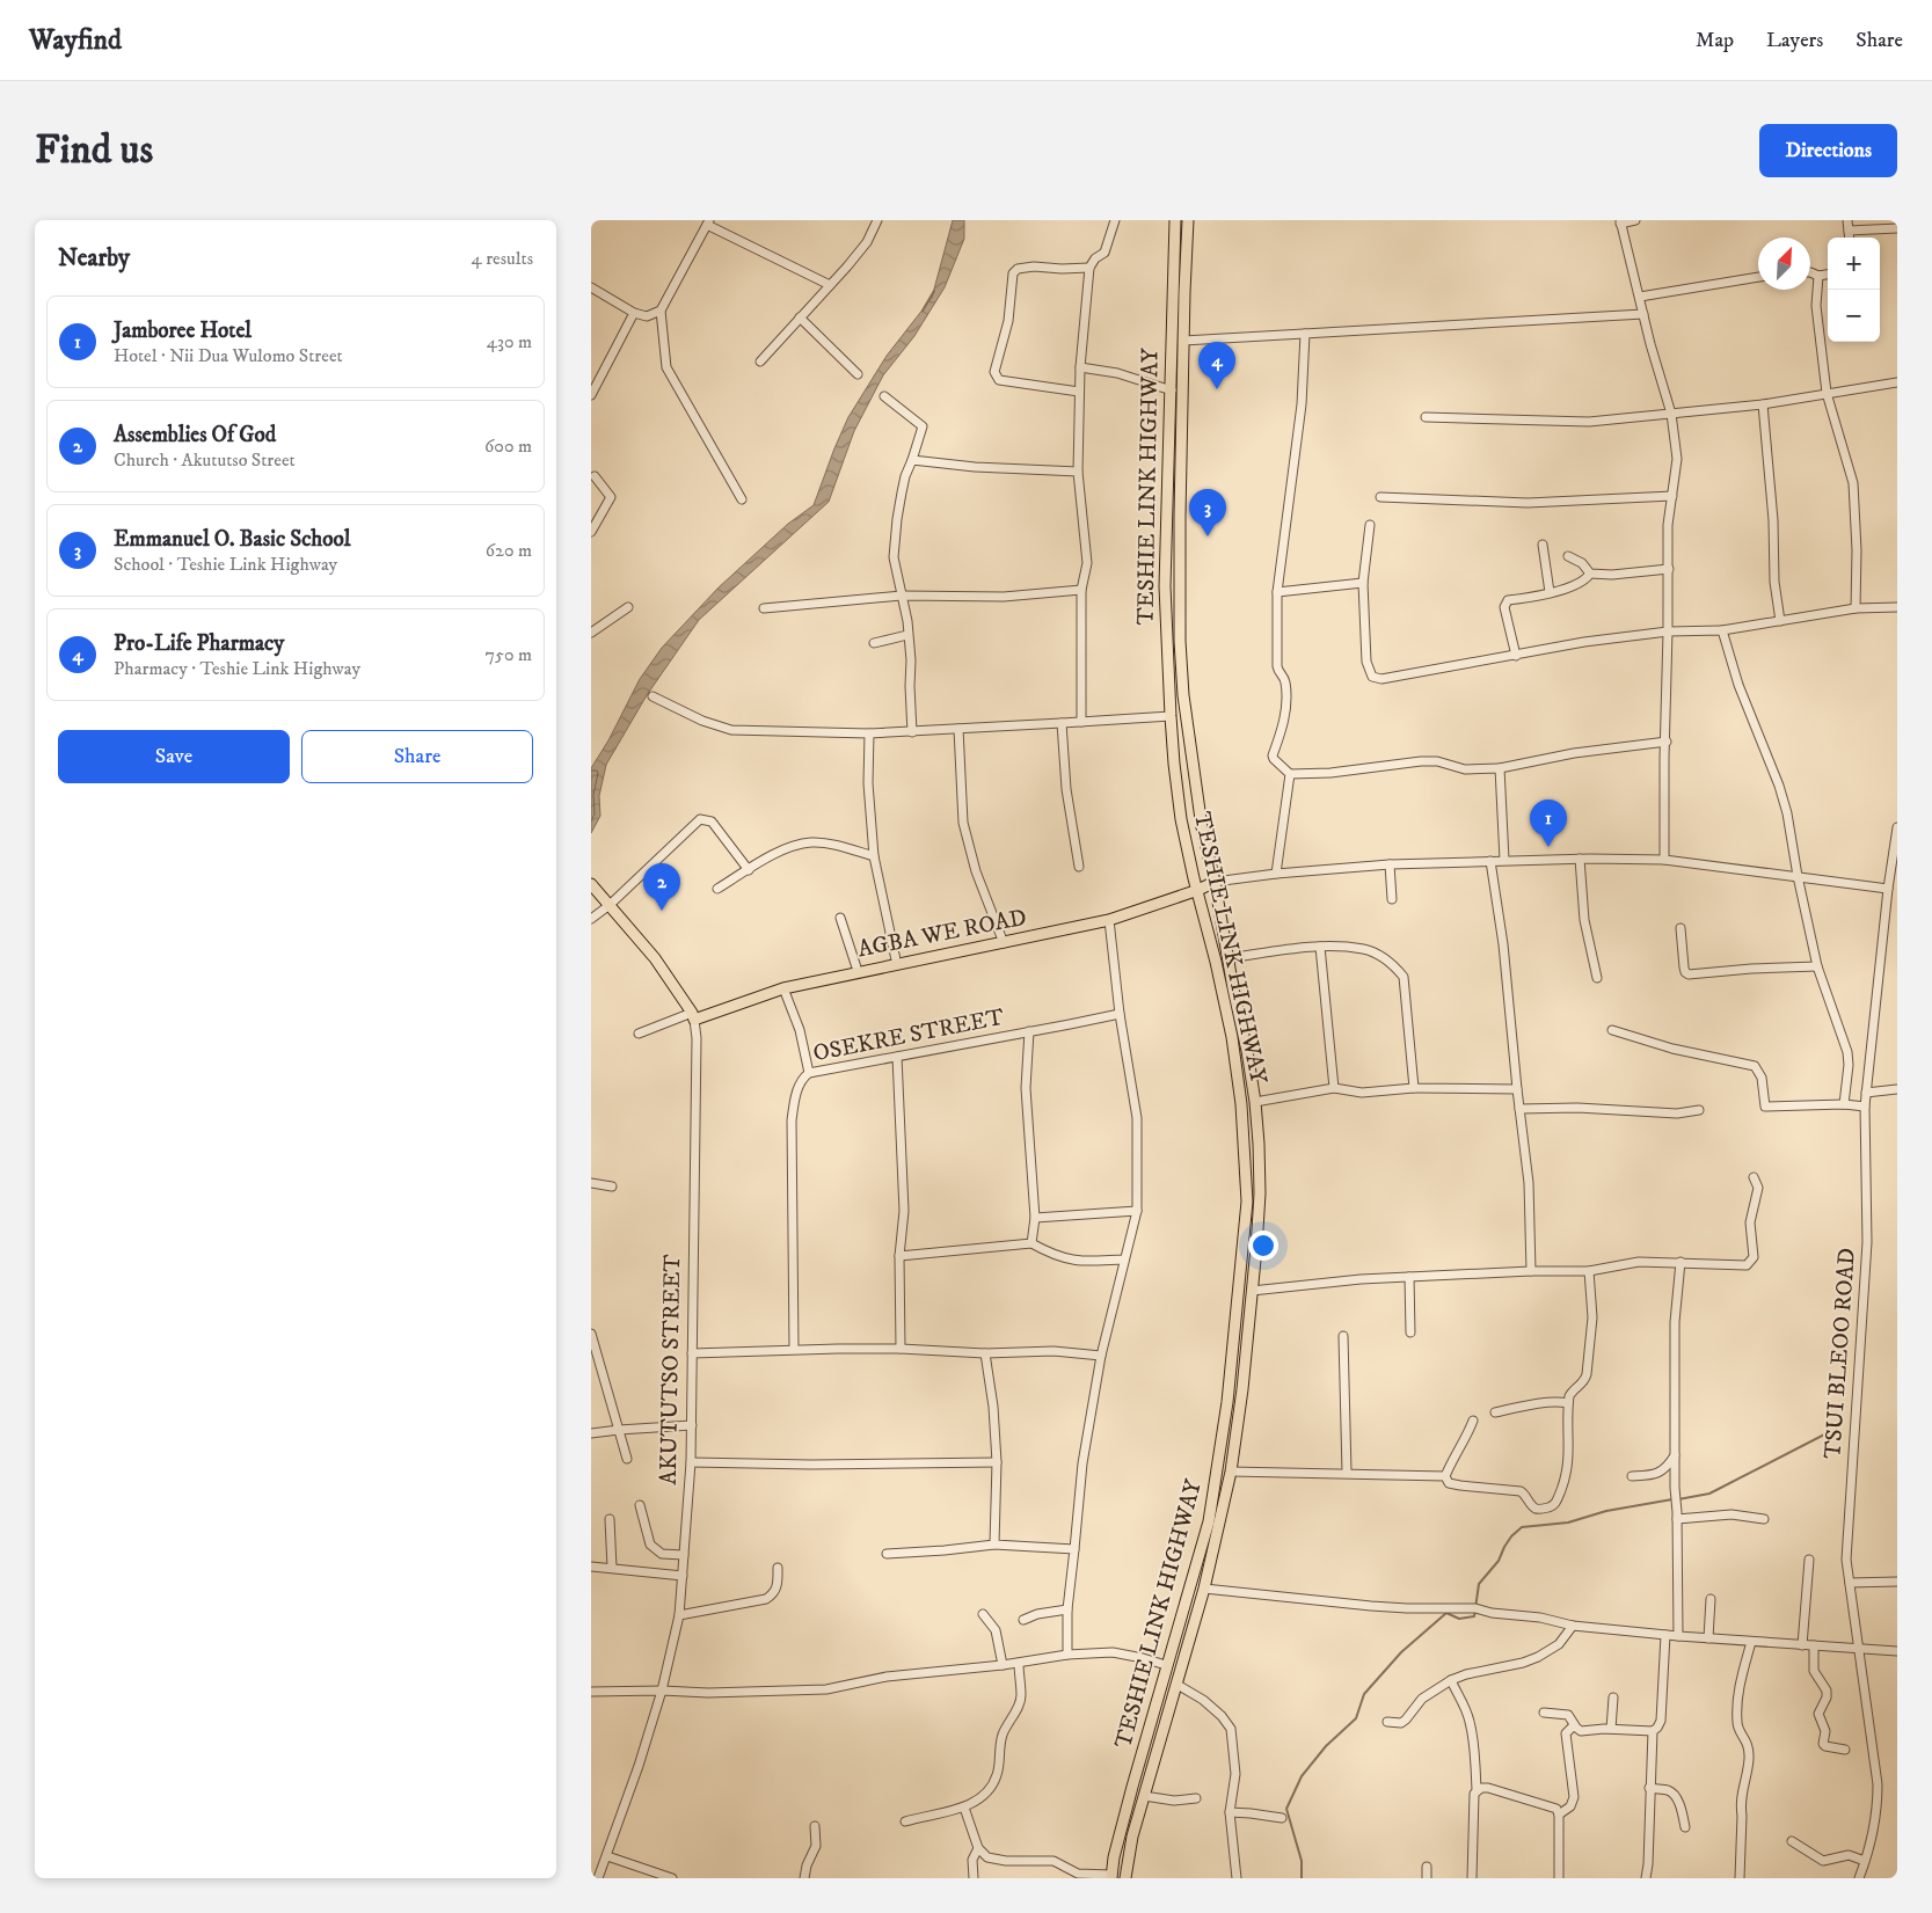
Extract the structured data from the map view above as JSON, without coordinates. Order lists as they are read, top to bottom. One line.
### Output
{"streets":{"main road":["TESHIE LINK HIGHWAY","AGBA WE ROAD"],"street":["OSEKRE STREET","TSUI BLEOO ROAD","AKUTUTSO STREET"]},"crossings":[["TESHIE LINK HIGHWAY","AGBA WE ROAD"],["AGBA WE ROAD","AKUTUTSO STREET"]],"north":"top right","page":{"header":"Wayfind","nav":["Map","Layers","Share"],"buttons":["Directions",["Save","Share"]],"title":"Find us","heading":["Nearby","4 results"],"map_buttons":["+","−"],"list":[{"mark":"1","name":"Jamboree Hotel","note":"Hotel · Nii Dua Wulomo Street","value":"430 m"},{"mark":"2","name":"Assemblies Of God","note":"Church · Akututso Street","value":"600 m"},{"mark":"3","name":"Emmanuel O. Basic School","note":"School · Teshie Link Highway","value":"620 m"},{"mark":"4","name":"Pro-Life Pharmacy","note":"Pharmacy · Teshie Link Highway","value":"750 m"}],"pins":["4","3","1","2"]}}
